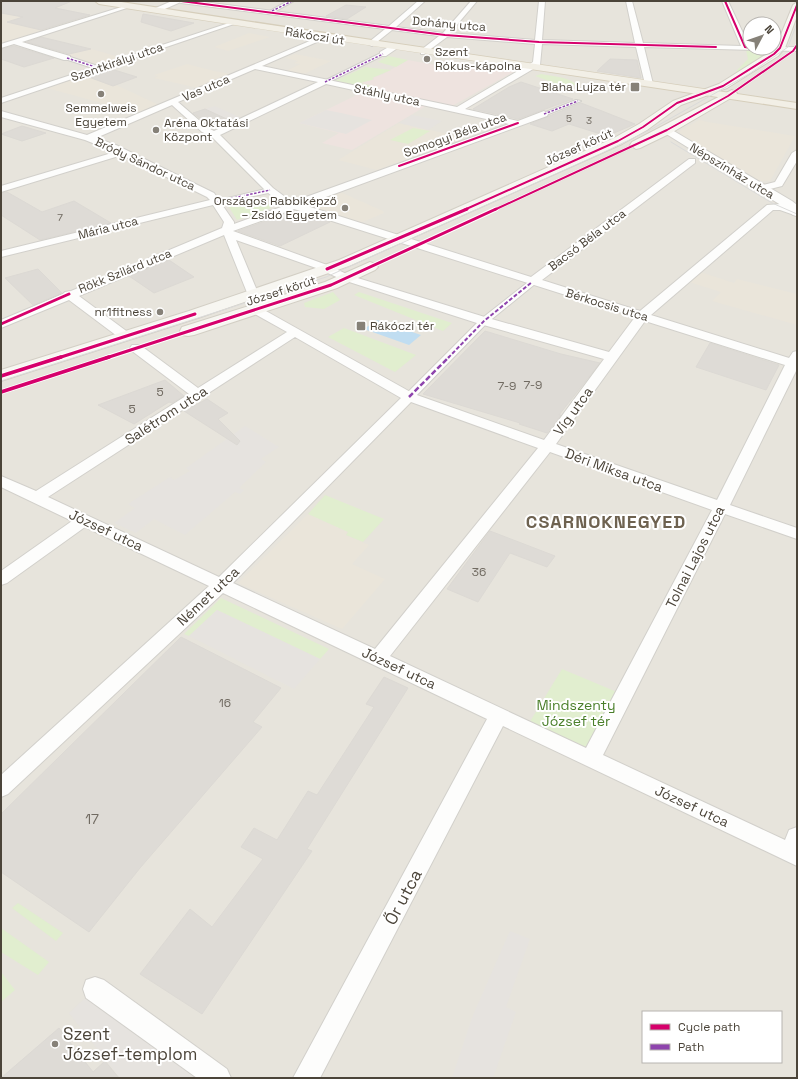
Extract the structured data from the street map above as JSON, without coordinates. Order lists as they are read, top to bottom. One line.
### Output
{"streets":{"main road":["Rákóczi út","József körút"],"street":["Dohány utca","Szentkirályi utca","Vas utca","Stáhly utca","Somogyi Béla utca","Bródy Sándor utca","Népszínház utca","Mária utca","Bacsó Béla utca","Rökk Szilárd utca","Bérkocsis utca","Víg utca","Salétrom utca","Déri Miksa utca","József utca","Tolnai Lajos utca","Német utca","Őr utca"]},"crossings":[["Rákóczi út","Szentkirályi utca"],["Rákóczi út","Vas utca"],["Rákóczi út","József körút"],["Vas utca","Stáhly utca"],["Vas utca","Bródy Sándor utca"],["Stáhly utca","Somogyi Béla utca"],["Somogyi Béla utca","Bródy Sándor utca"],["Somogyi Béla utca","Rökk Szilárd utca"],["Somogyi Béla utca","Bérkocsis utca"],["József körút","Bródy Sándor utca"],["József körút","Népszínház utca"],["József körút","Bérkocsis utca"],["Bródy Sándor utca","Mária utca"],["Bródy Sándor utca","Rökk Szilárd utca"],["Népszínház utca","Víg utca"],["Bacsó Béla utca","Bérkocsis utca"],["Bérkocsis utca","Víg utca"],["Bérkocsis utca","Tolnai Lajos utca"],["Víg utca","Déri Miksa utca"],["Víg utca","József utca"],["Salétrom utca","József utca"],["Déri Miksa utca","Tolnai Lajos utca"],["Déri Miksa utca","Német utca"],["József utca","Tolnai Lajos utca"],["József utca","Német utca"],["József utca","Őr utca"]],"districts":["CSARNOKNEGYED"],"parks":["Mindszenty József tér"],"places":{"other":["Szent Rókus-kápolna","Semmelweis Egyetem","Aréna Oktatási Központ","Országos Rabbiképző – Zsidó Egyetem","nr1fitness","Szent József-templom"],"transit":["Blaha Lujza tér","Rákóczi tér"]},"house_numbers":["5","3","7","7-9","7-9","5","5","36","16","17"],"legend":["Cycle path","Path"],"north":"top right"}
